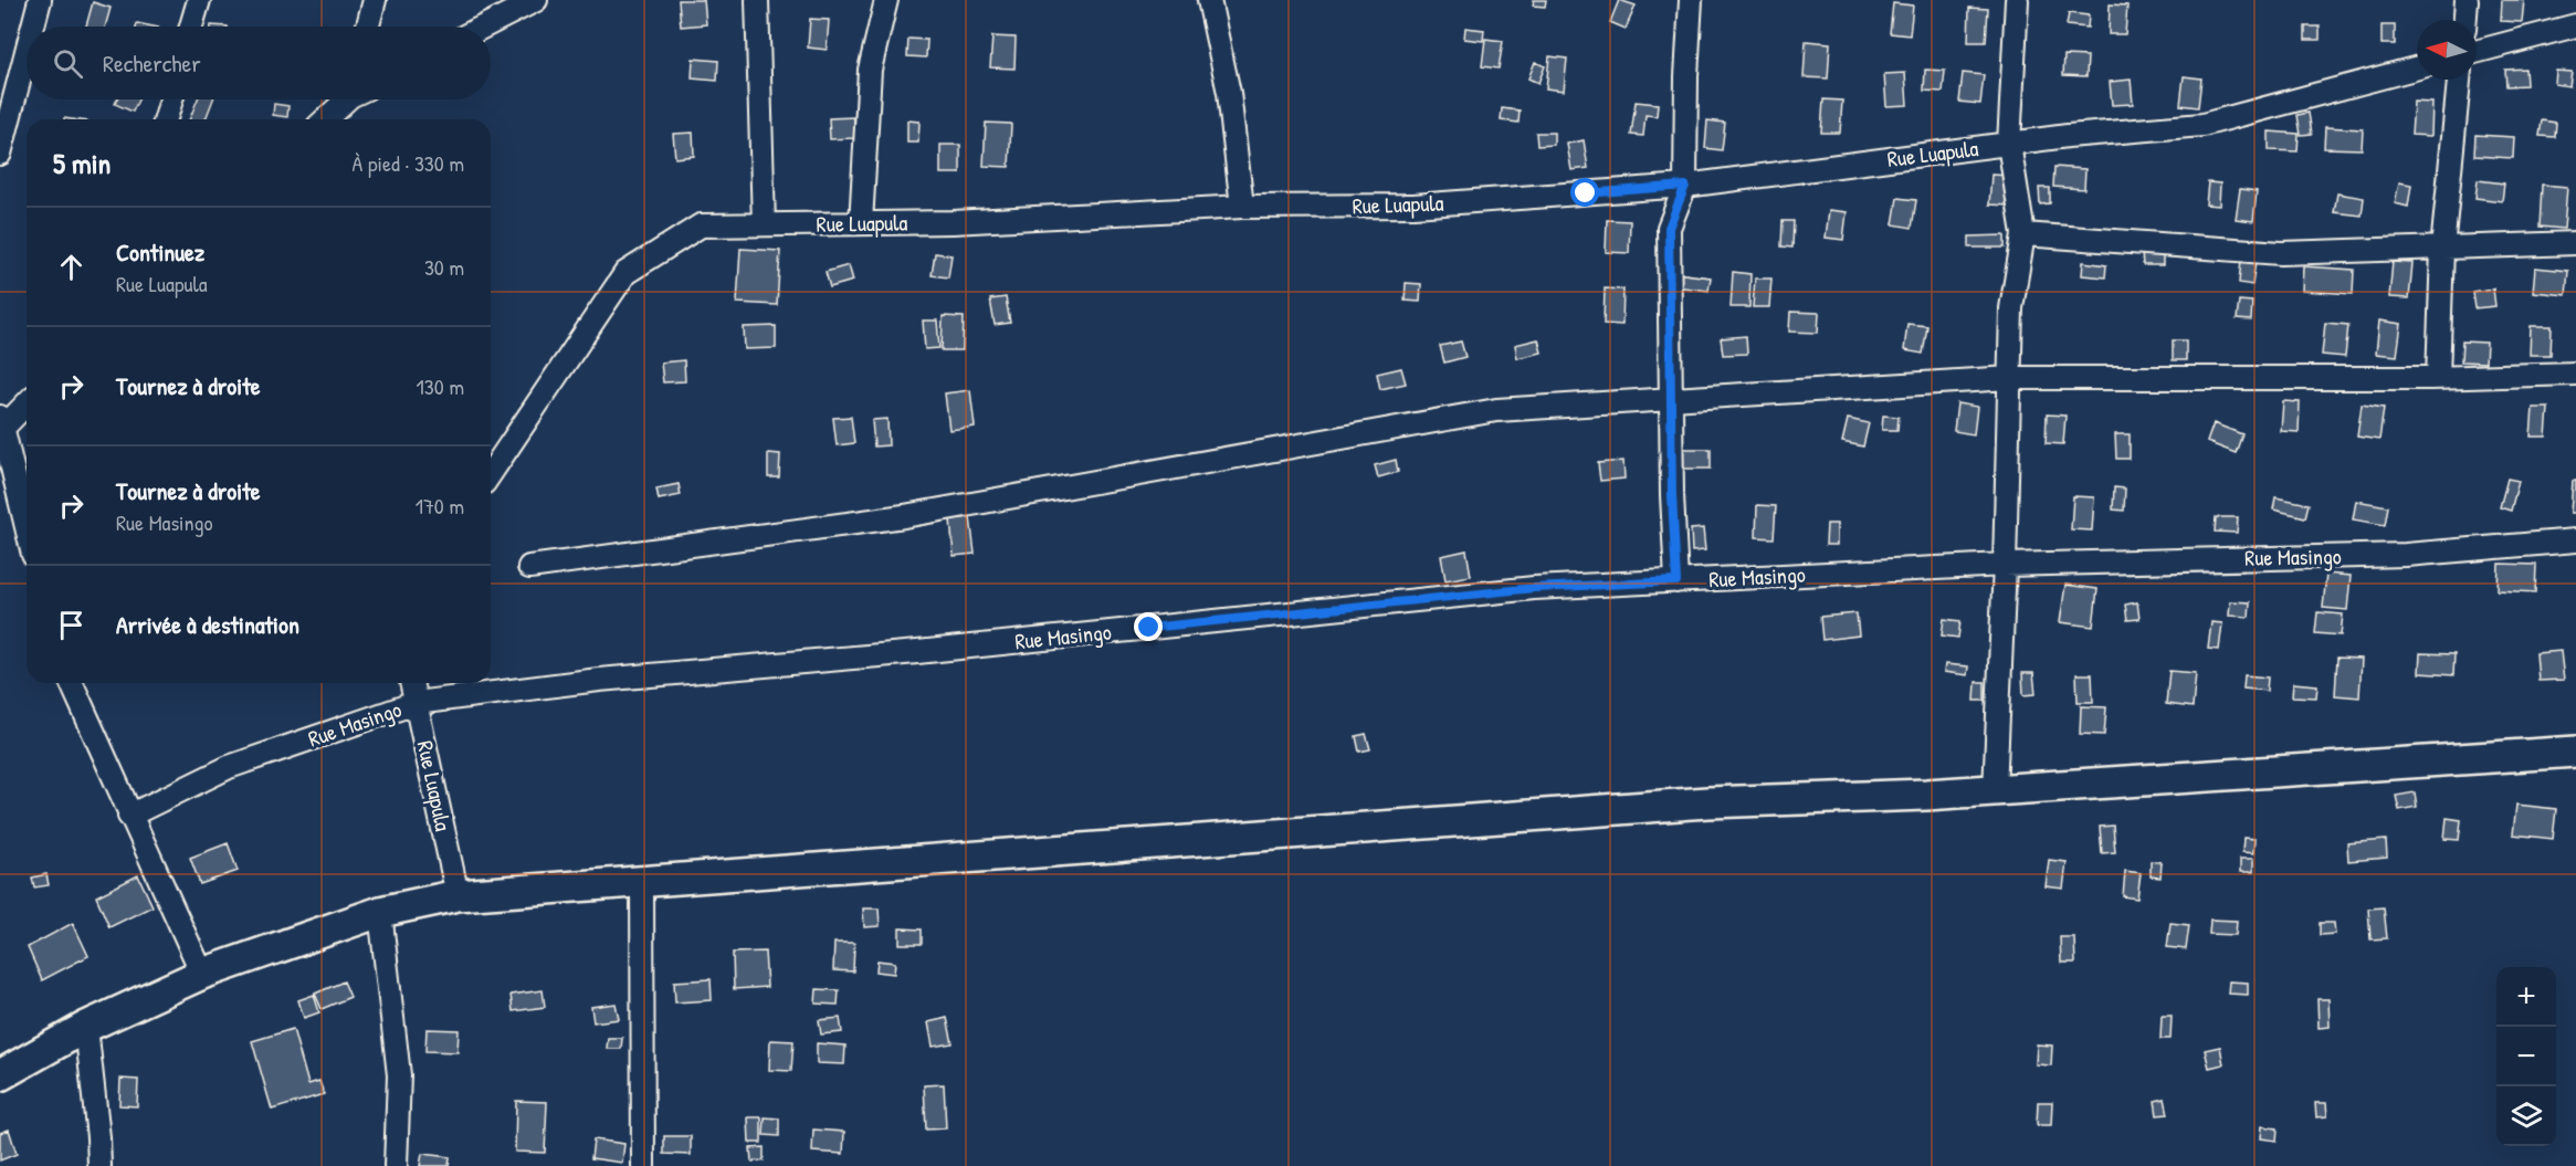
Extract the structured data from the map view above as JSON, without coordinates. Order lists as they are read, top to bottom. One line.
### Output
{"streets":{"street":["Rue Luapula","Rue Masingo"]},"crossings":[["Rue Luapula","Rue Masingo"]],"north":"left","page":{"search":"Rechercher","heading":["5 min","À pied · 330 m"],"list":[["Continuez","Rue Luapula","30 m"],["Tournez à droite","130 m"],["Tournez à droite","Rue Masingo","170 m"],"Arrivée à destination"],"map_buttons":["+","−"]}}
